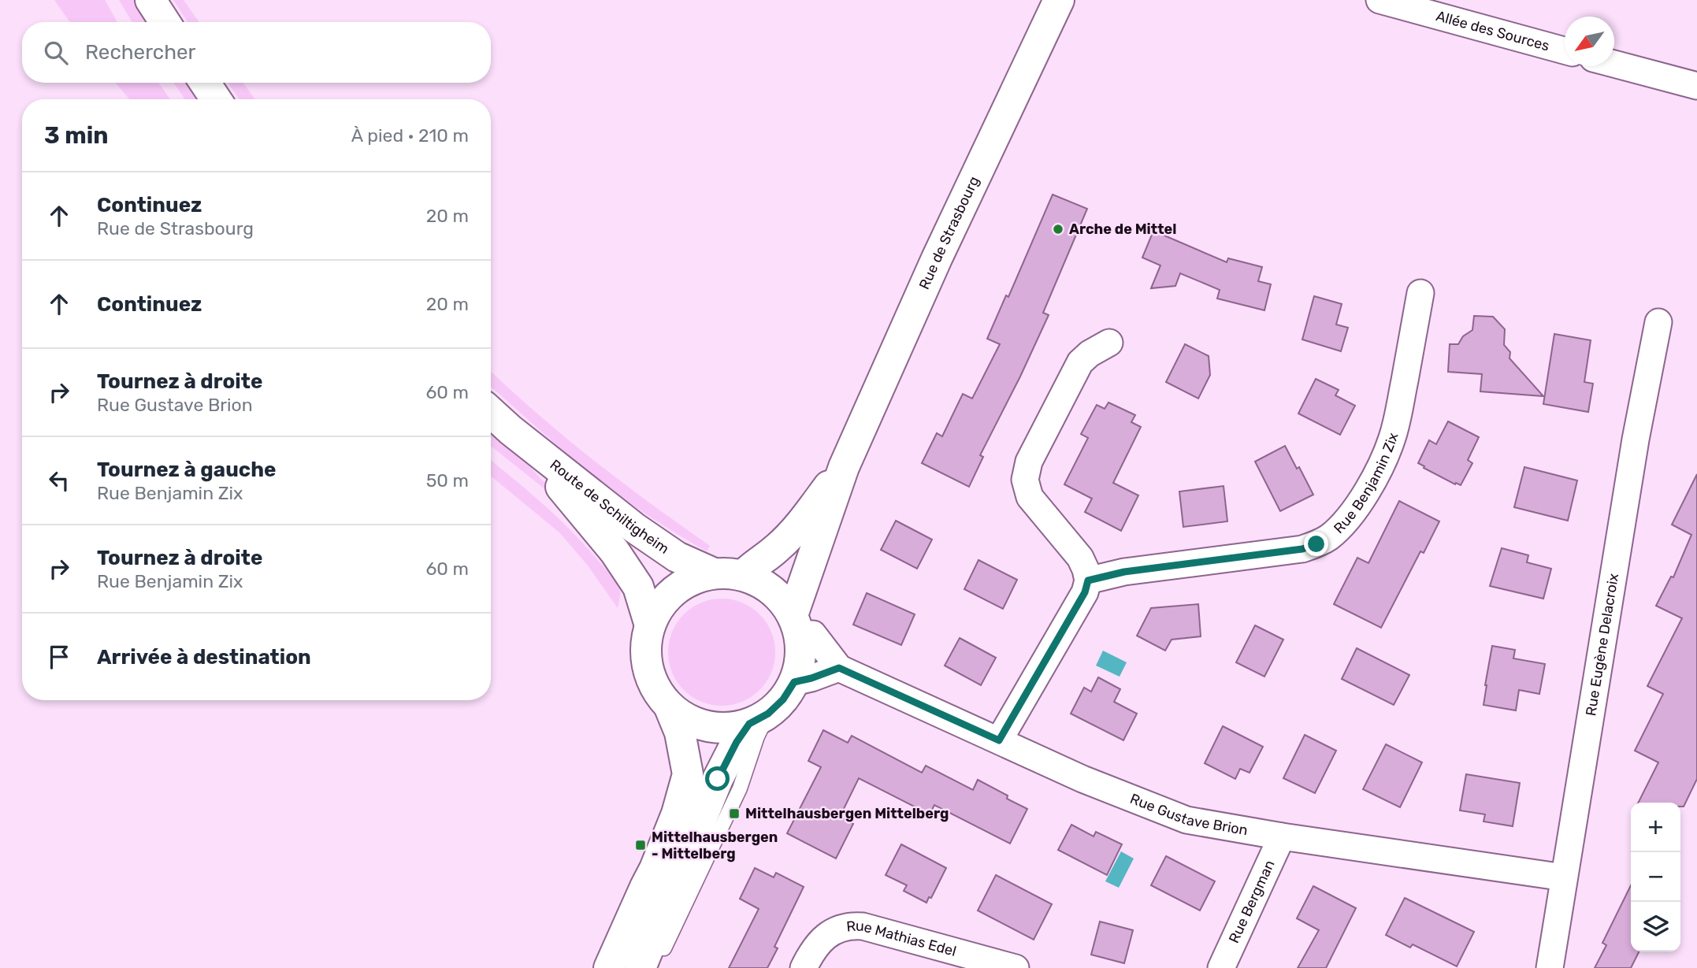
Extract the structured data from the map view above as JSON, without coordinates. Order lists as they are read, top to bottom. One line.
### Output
{"streets":{"main road":["Rue de Strasbourg","Route de Schiltigheim"],"street":["Allée des Sources","Rue Benjamin Zix","Rue Eugène Delacroix","Rue Gustave Brion","Rue Bergman","Rue Mathias Edel"]},"crossings":[["Rue de Strasbourg","Route de Schiltigheim"],["Rue de Strasbourg","Rue Gustave Brion"],["Route de Schiltigheim","Rue Gustave Brion"],["Rue Eugène Delacroix","Rue Gustave Brion"],["Rue Gustave Brion","Rue Bergman"]],"places":{"other":["Arche de Mittel"],"transit":["Mittelhausbergen Mittelberg","Mittelhausbergen - Mittelberg"]},"north":"bottom left","page":{"search":"Rechercher","heading":["3 min","À pied · 210 m"],"list":[["Continuez","Rue de Strasbourg","20 m"],["Continuez","20 m"],["Tournez à droite","Rue Gustave Brion","60 m"],["Tournez à gauche","Rue Benjamin Zix","50 m"],["Tournez à droite","Rue Benjamin Zix","60 m"],"Arrivée à destination"],"map_buttons":["+","−"]}}
